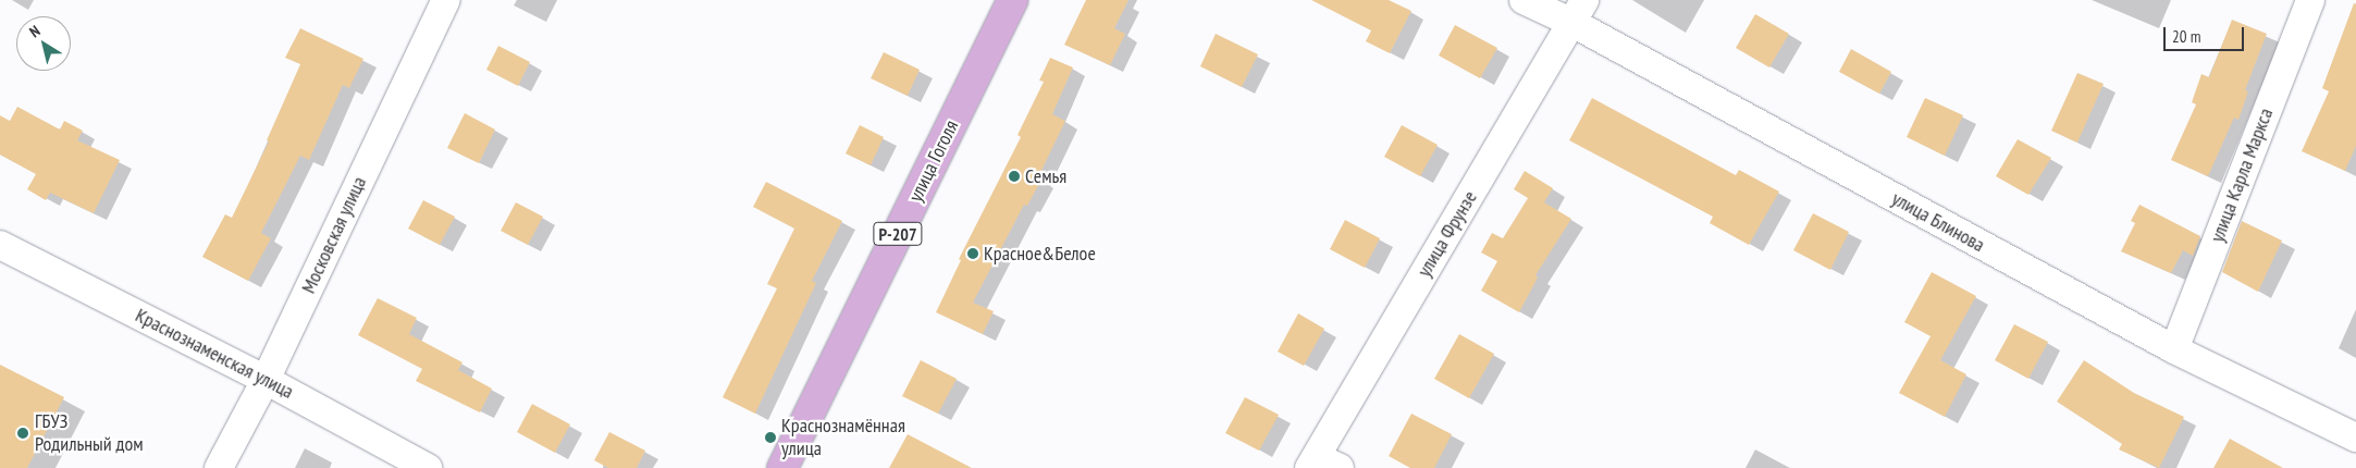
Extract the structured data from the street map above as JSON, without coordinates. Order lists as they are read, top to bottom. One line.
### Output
{"streets":{"main road":["улица Гоголя","Р-207"],"street":["улица Карла Маркса","улица Блинова","улица Фрунзе","Московская улица","Краснознаменская улица"]},"crossings":[["улица Карла Маркса","улица Блинова"],["улица Блинова","улица Фрунзе"],["Московская улица","Краснознаменская улица"]],"places":["Семья","Красное&Белое","ГБУЗ Родильный дом","Краснознамённая улица"],"scale_bar":"20 m","north":"top left"}
